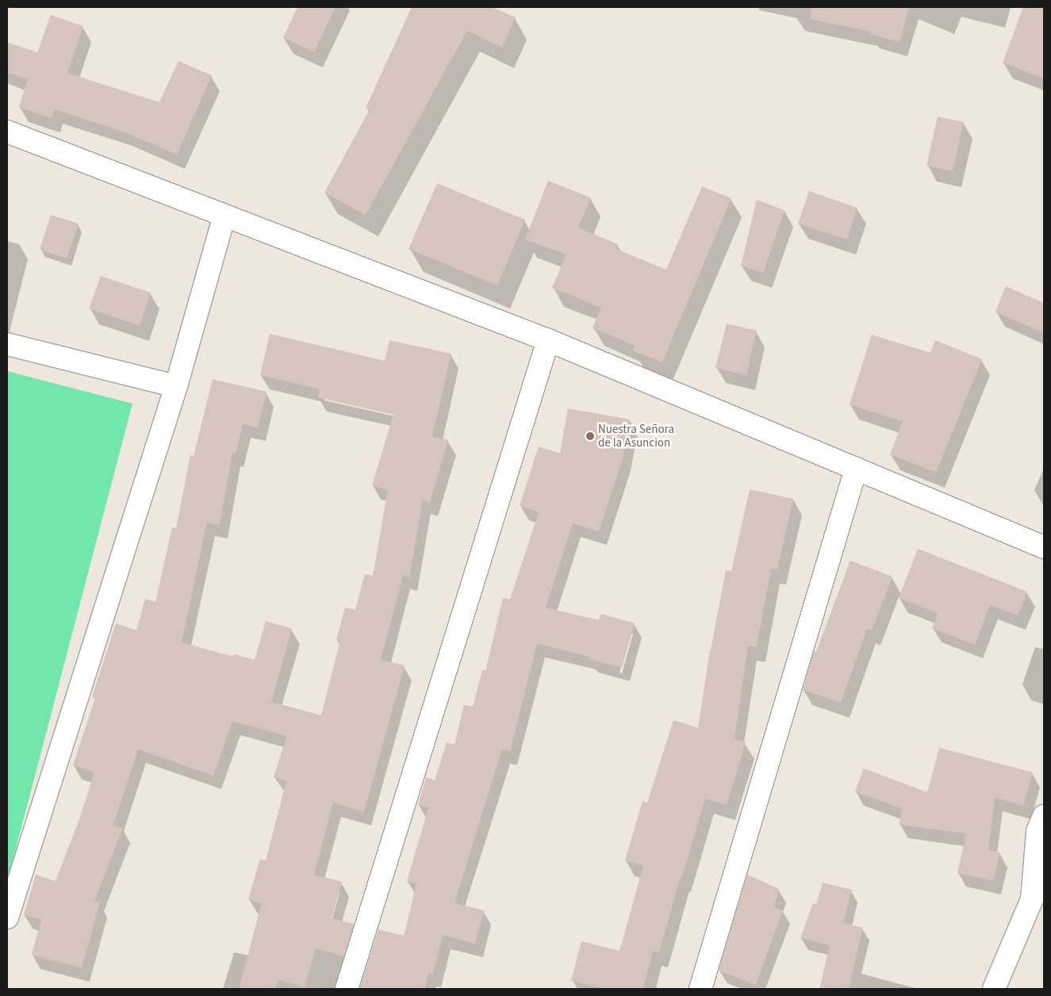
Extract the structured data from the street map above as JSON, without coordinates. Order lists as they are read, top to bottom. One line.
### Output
{"places":["Nuestra Señora de la Asuncion"]}
